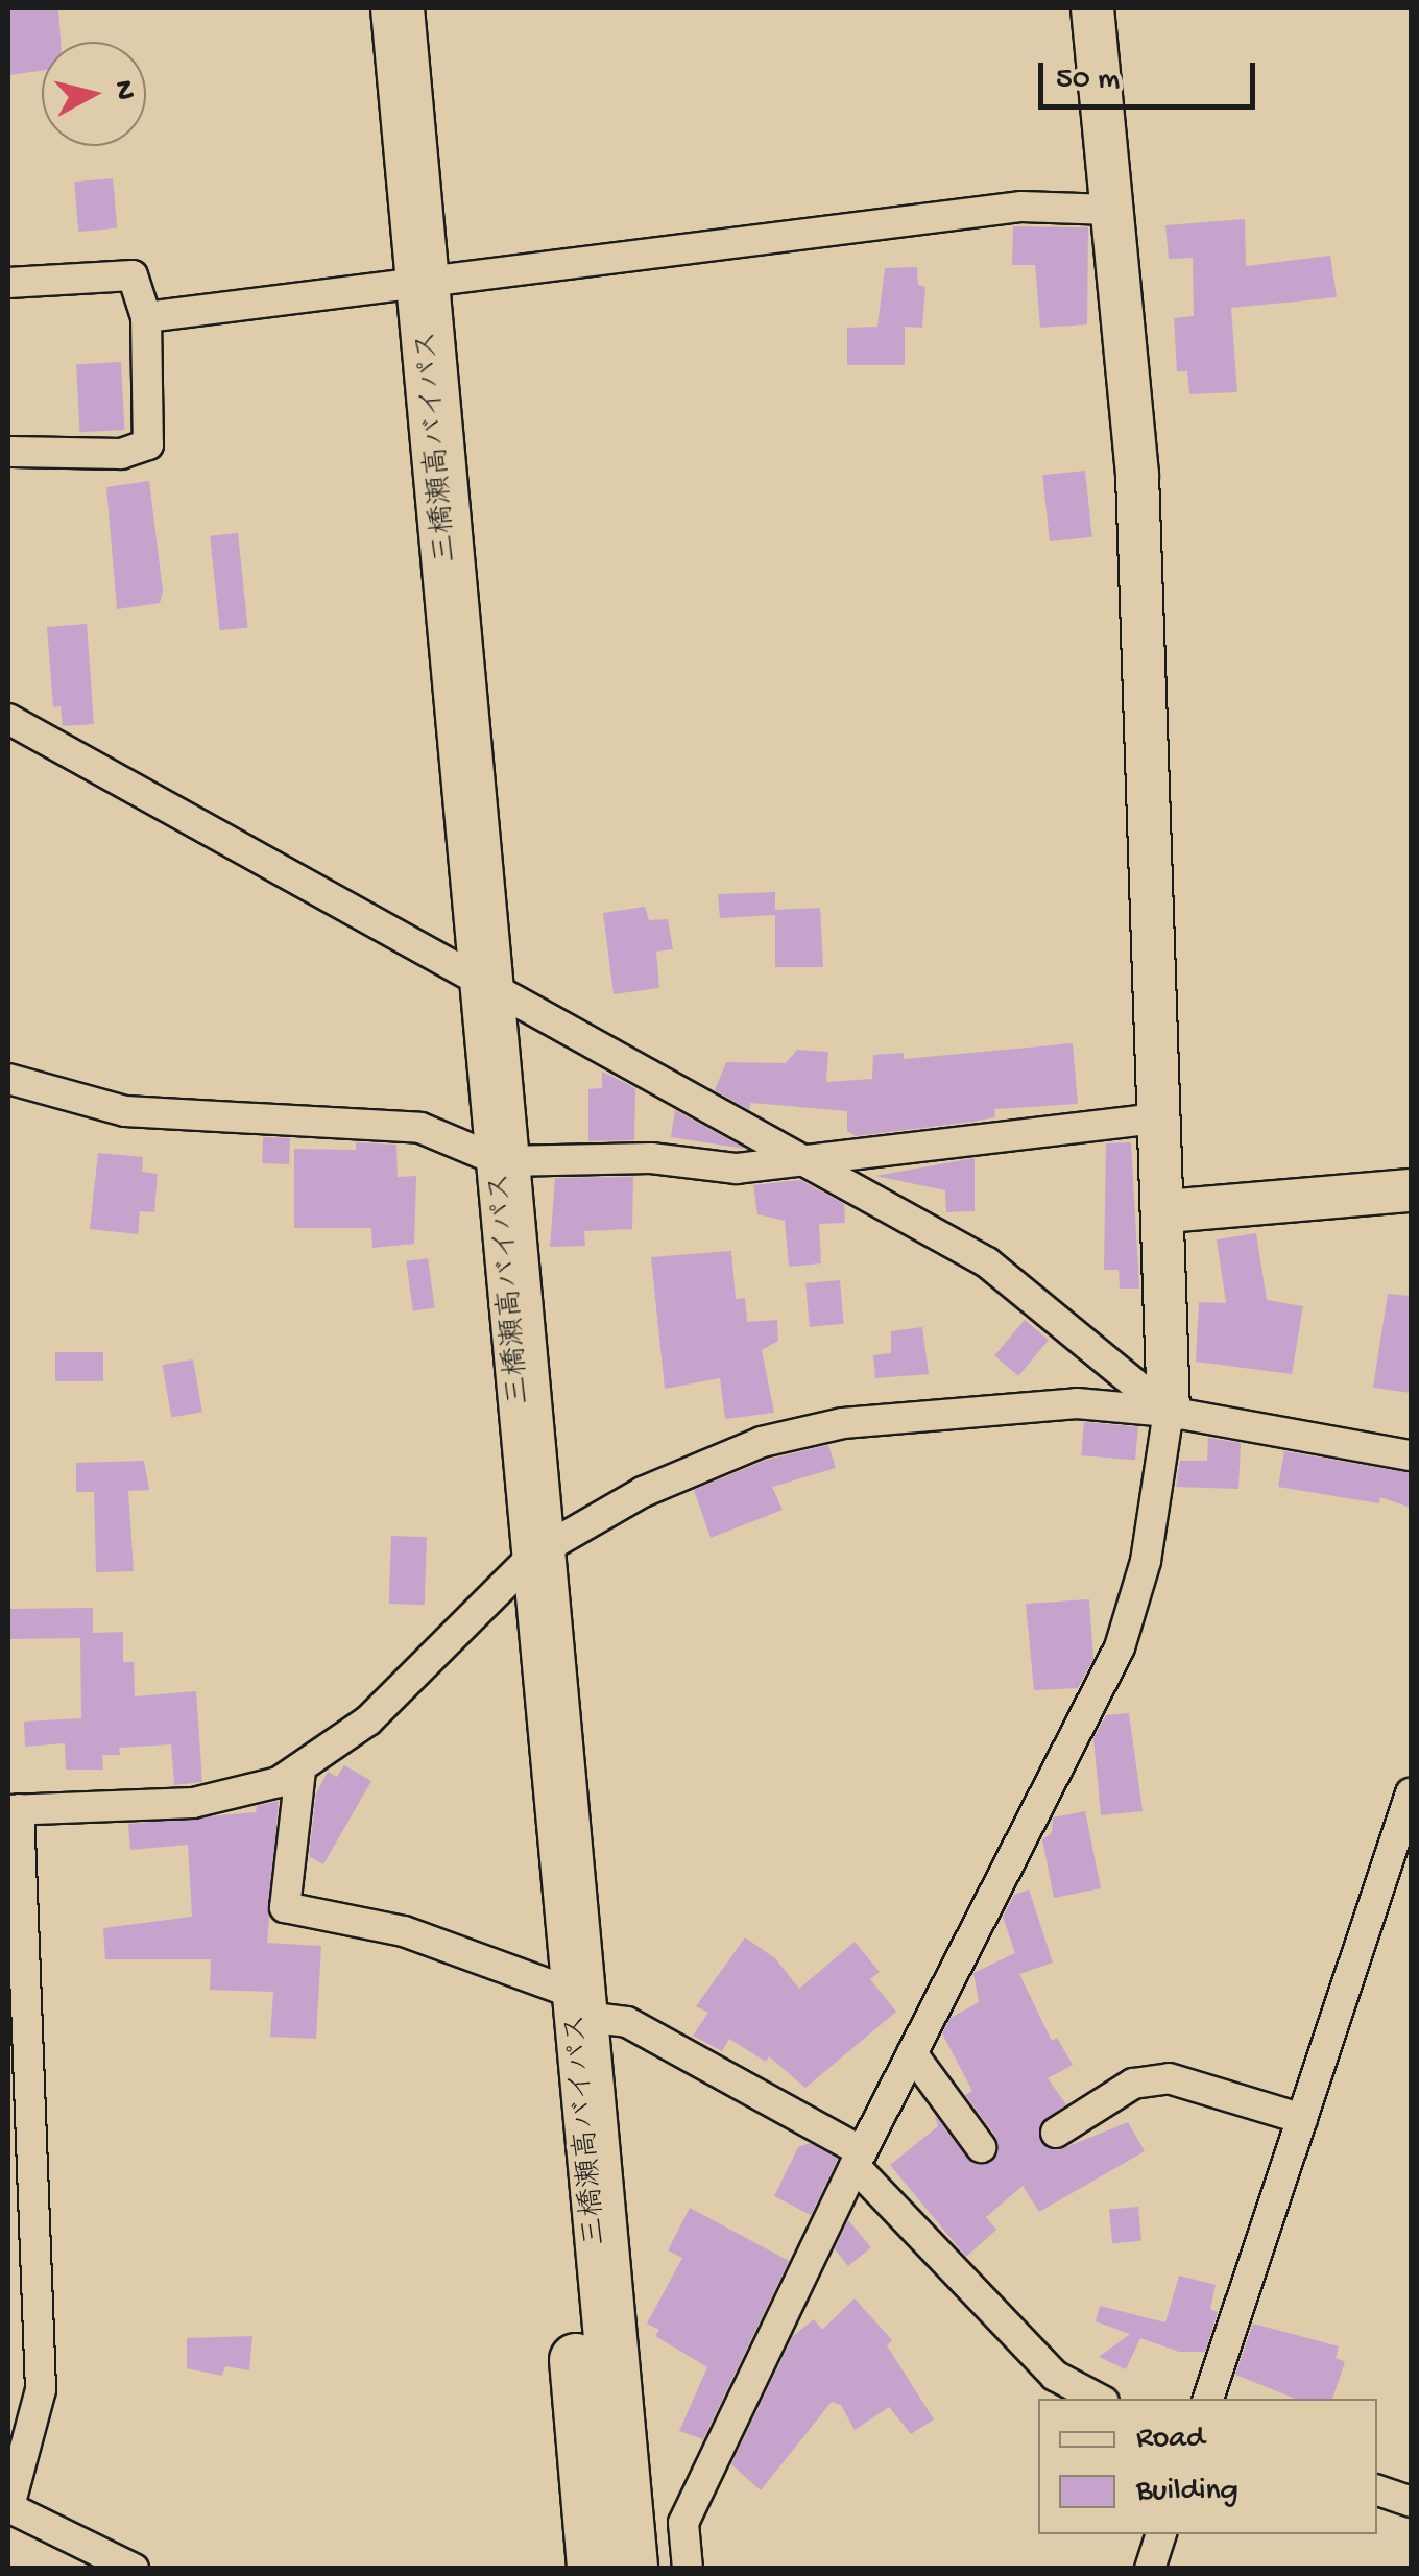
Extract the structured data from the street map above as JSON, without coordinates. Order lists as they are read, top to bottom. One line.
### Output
{"streets":{"highway":["三橋瀬高バイパス"]},"legend":["Road","Building"],"scale_bar":"50 m","north":"right"}
